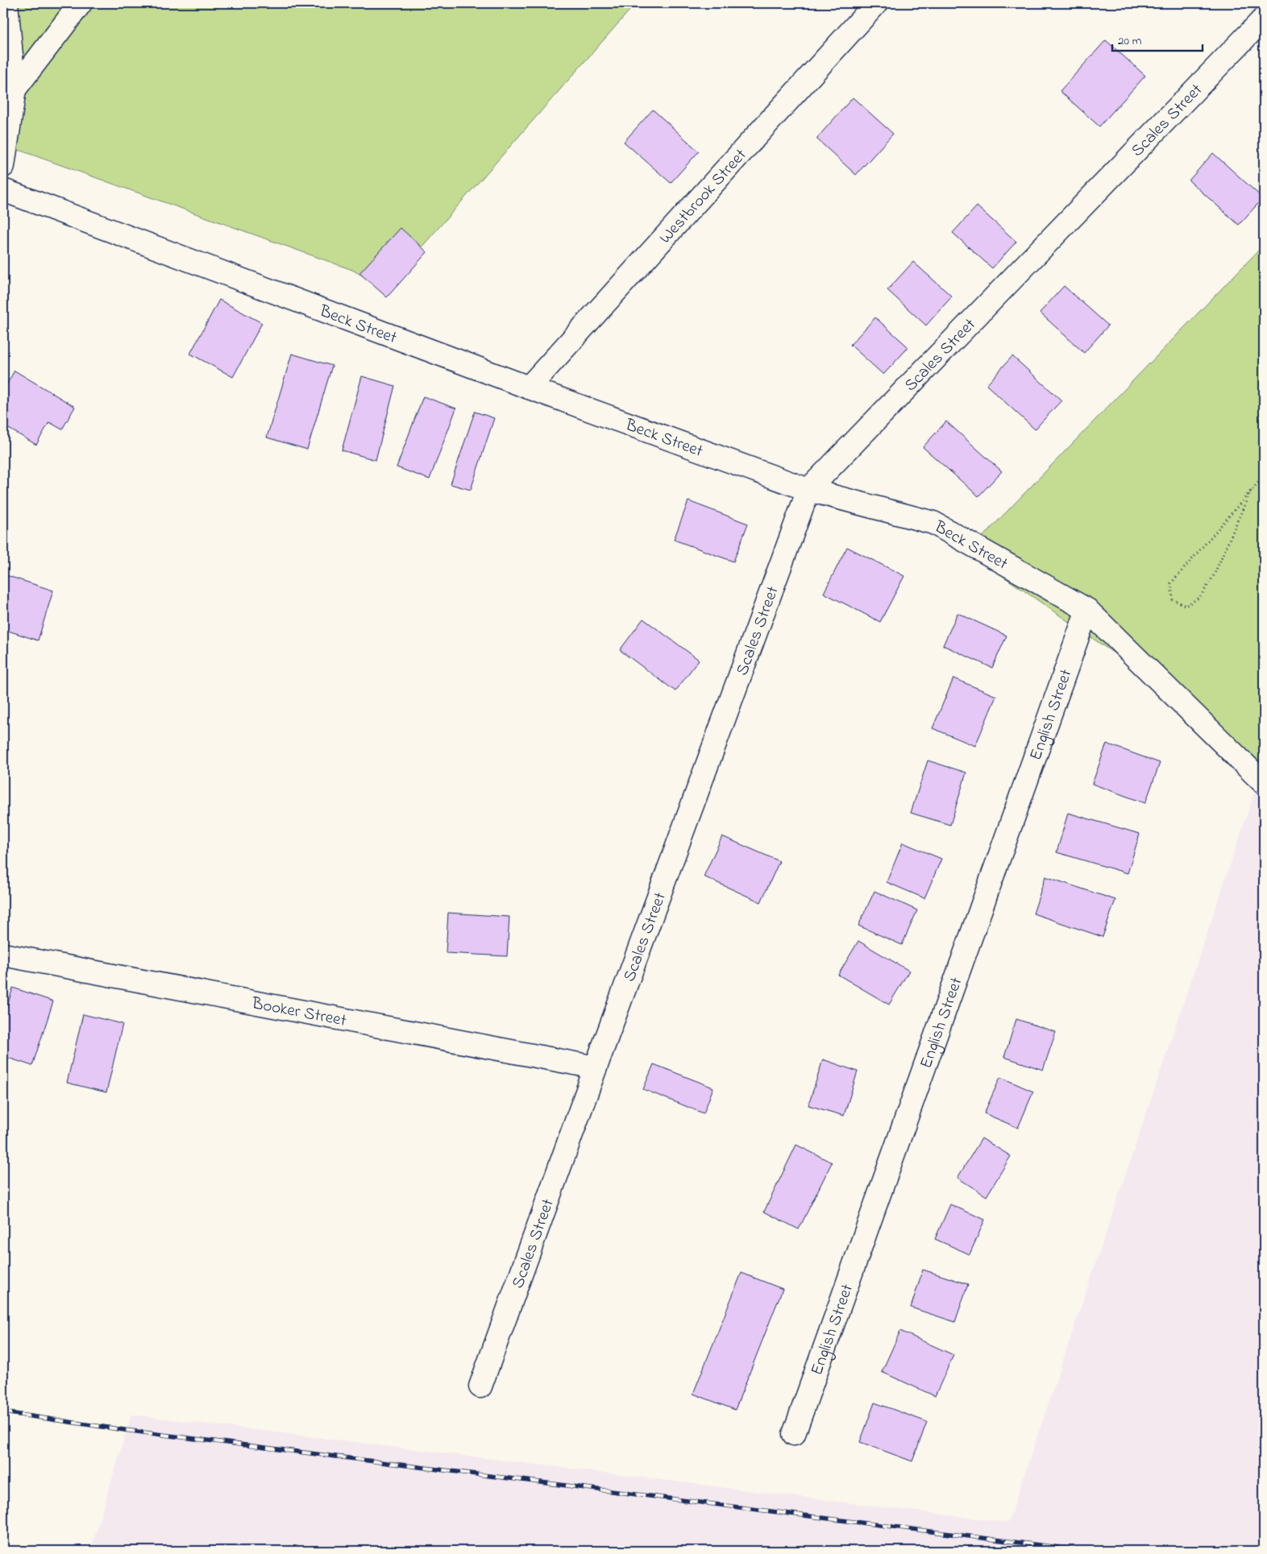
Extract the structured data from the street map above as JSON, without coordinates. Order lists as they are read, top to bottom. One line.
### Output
{"streets":{"street":["Scales Street","Westbrook Street","Beck Street","English Street","Booker Street"]},"crossings":[["Scales Street","Beck Street"],["Scales Street","Booker Street"],["Westbrook Street","Beck Street"],["Beck Street","English Street"]],"scale_bar":"20 m"}
